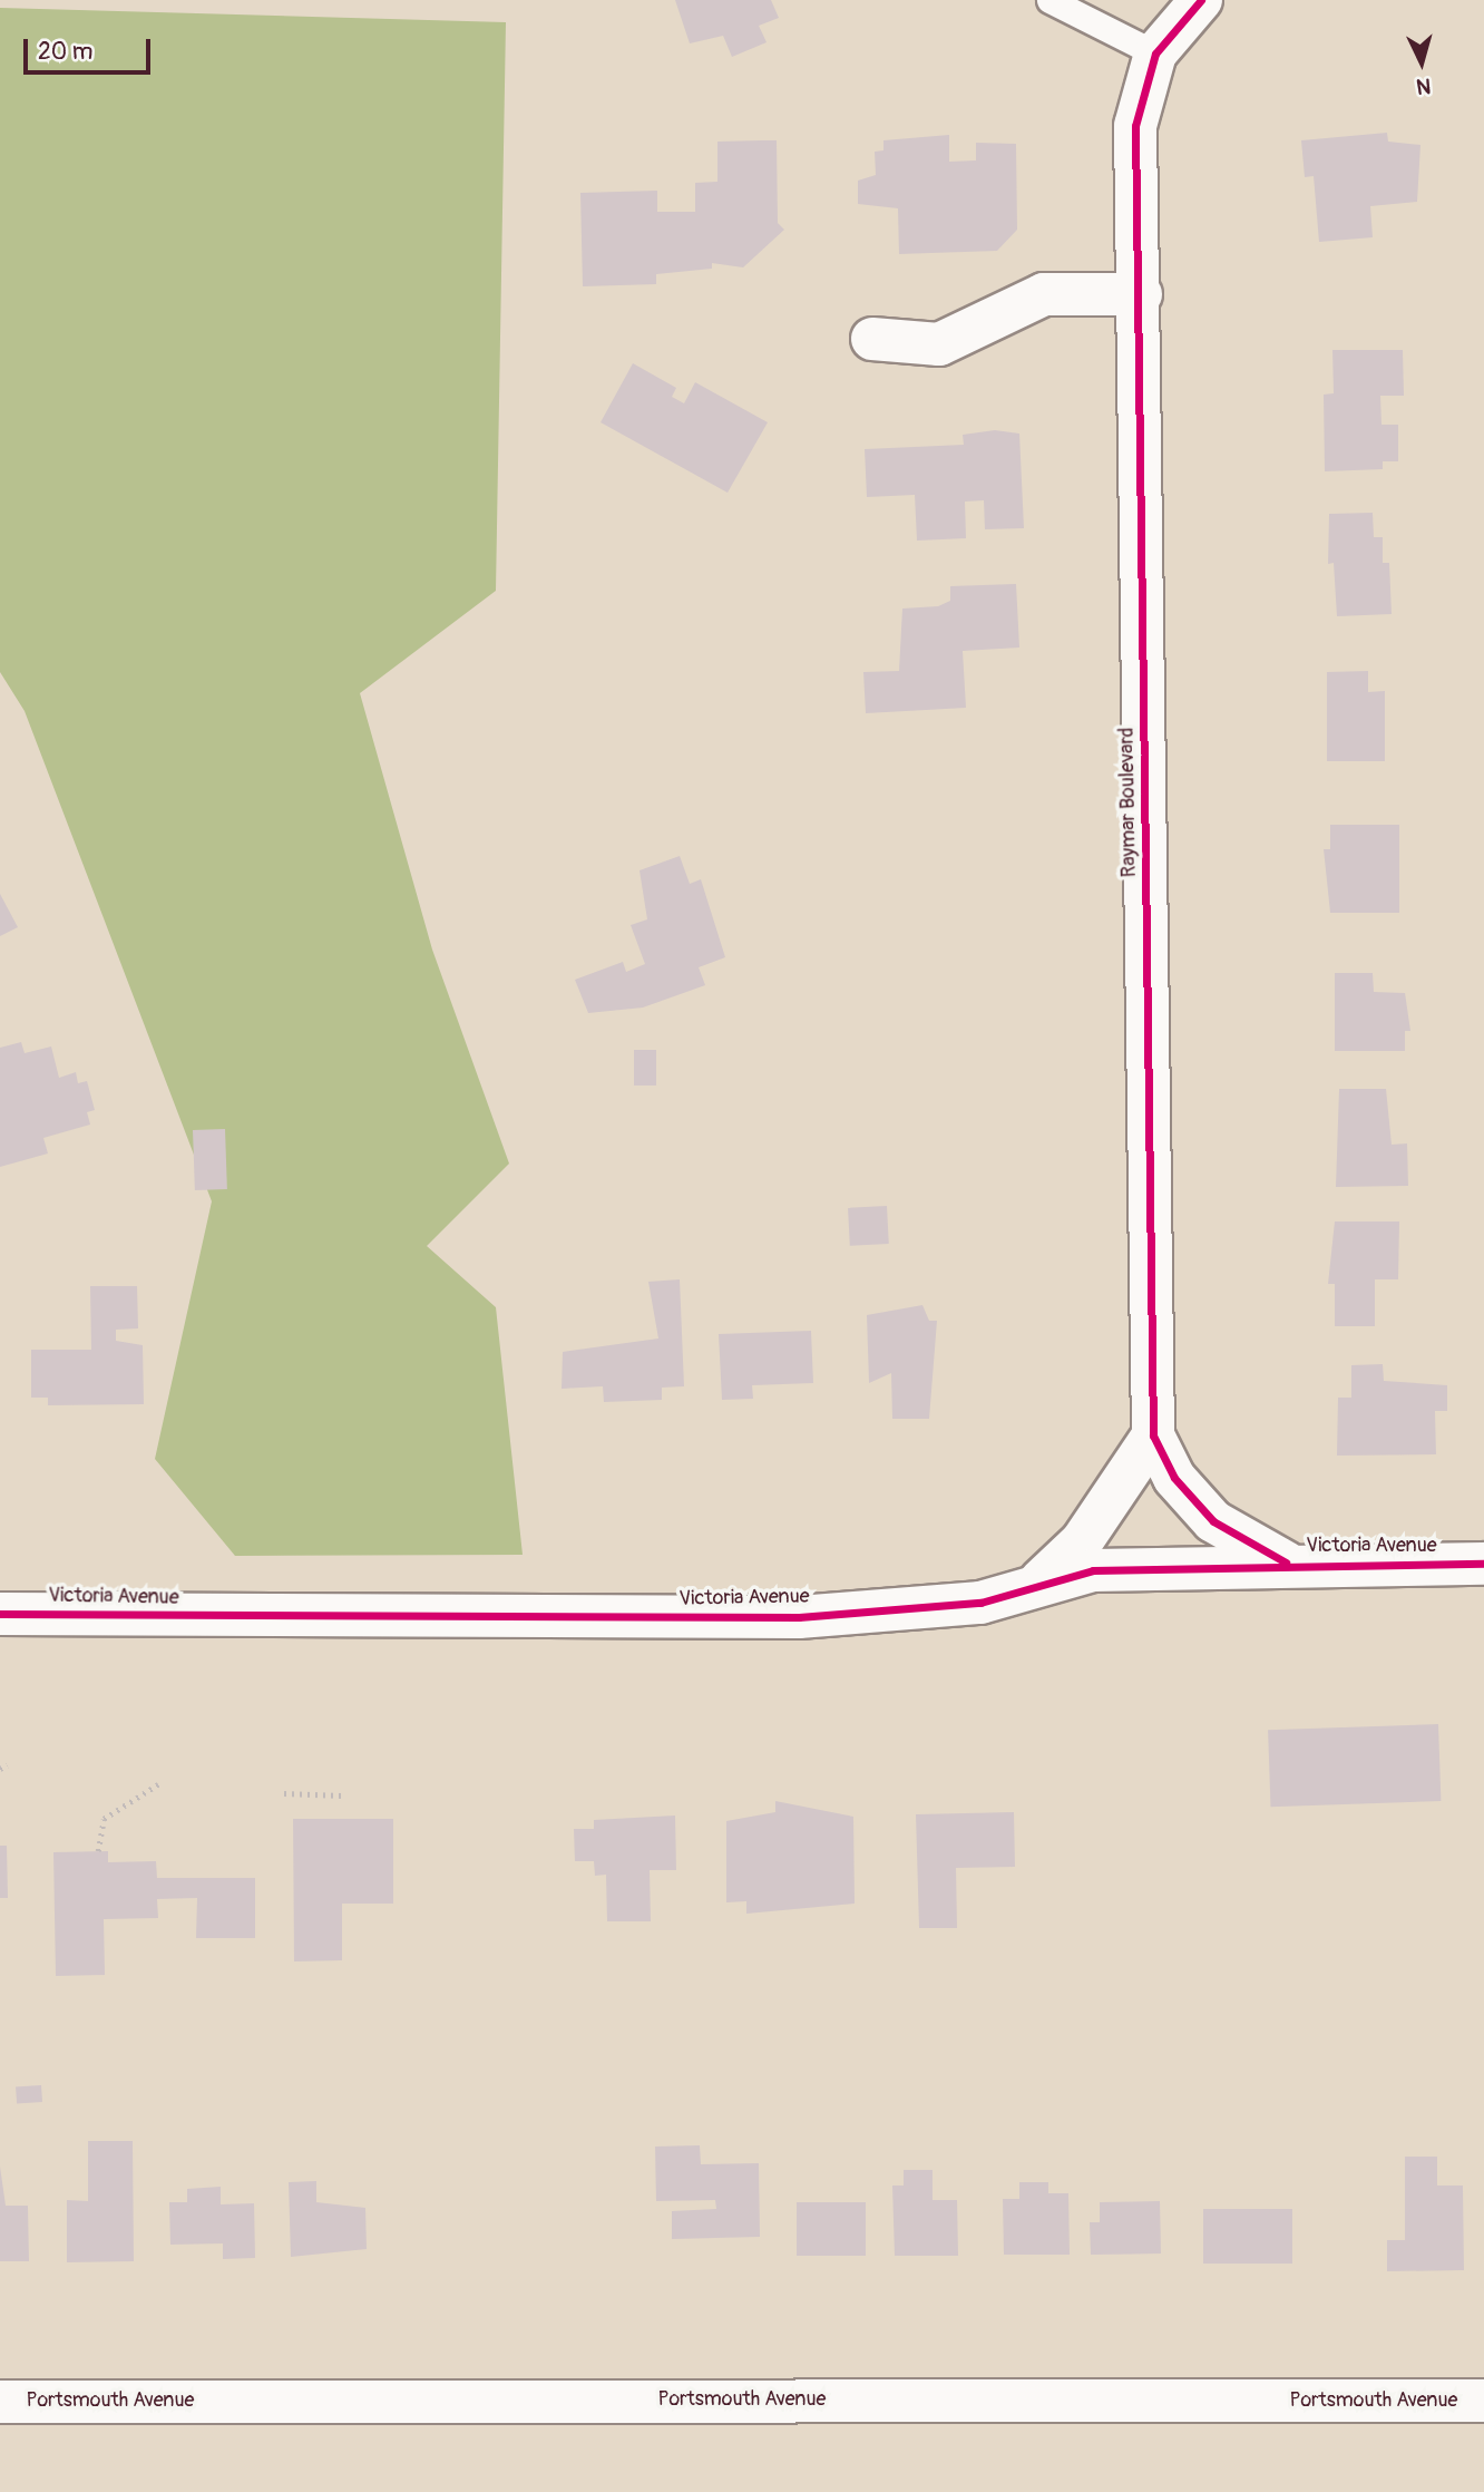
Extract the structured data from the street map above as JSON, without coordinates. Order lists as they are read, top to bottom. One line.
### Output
{"streets":{"street":["Raymar Boulevard","Victoria Avenue","Portsmouth Avenue"]},"crossings":[["Raymar Boulevard","Victoria Avenue"]],"scale_bar":"20 m","north":"bottom"}
